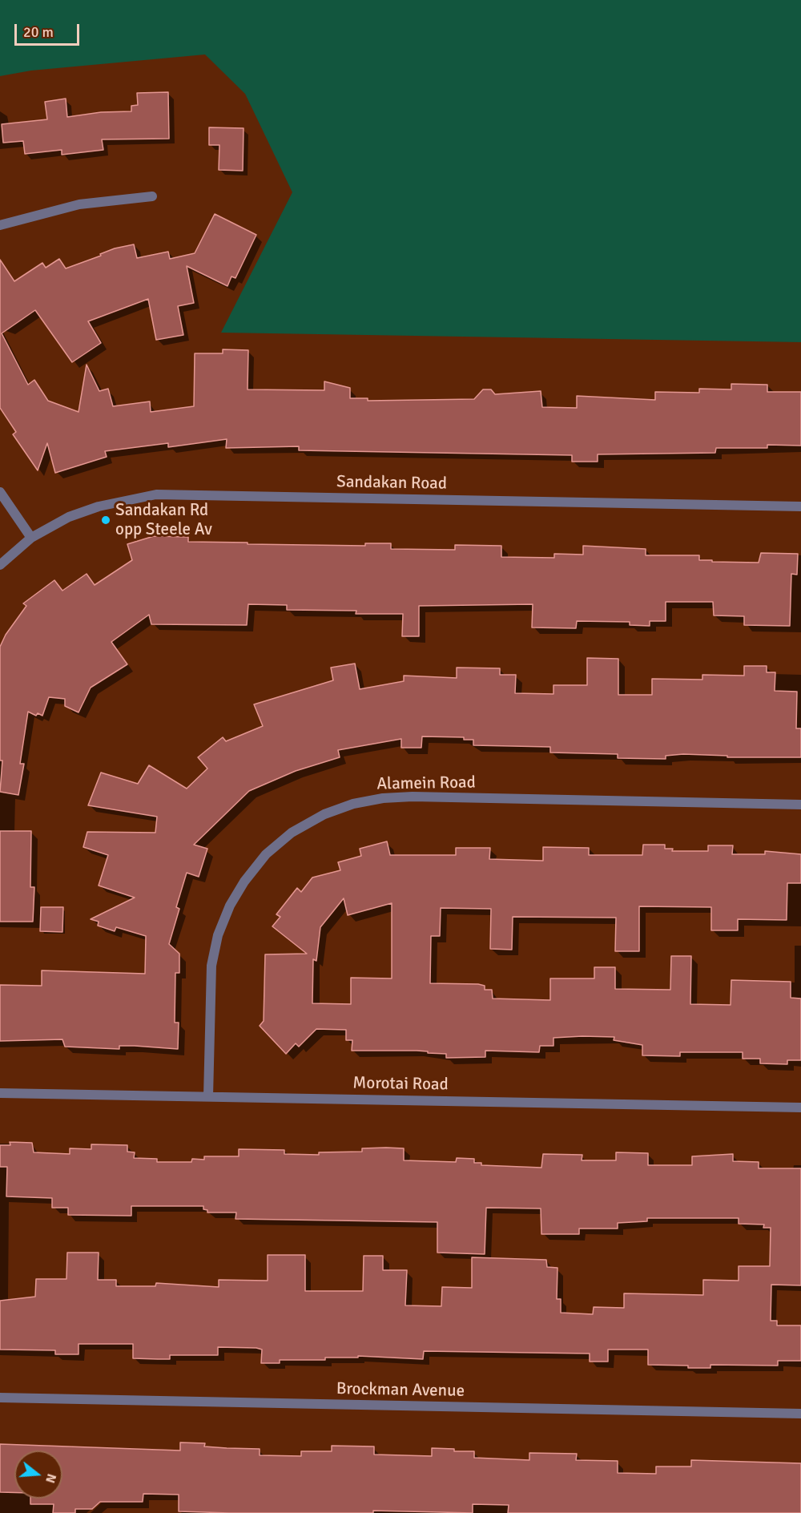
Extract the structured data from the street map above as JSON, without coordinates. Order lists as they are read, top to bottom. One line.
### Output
{"streets":{"street":["Sandakan Road","Alamein Road","Morotai Road","Brockman Avenue"]},"crossings":[["Alamein Road","Morotai Road"]],"places":["Sandakan Rd opp Steele Av"],"scale_bar":"20 m","north":"right"}
